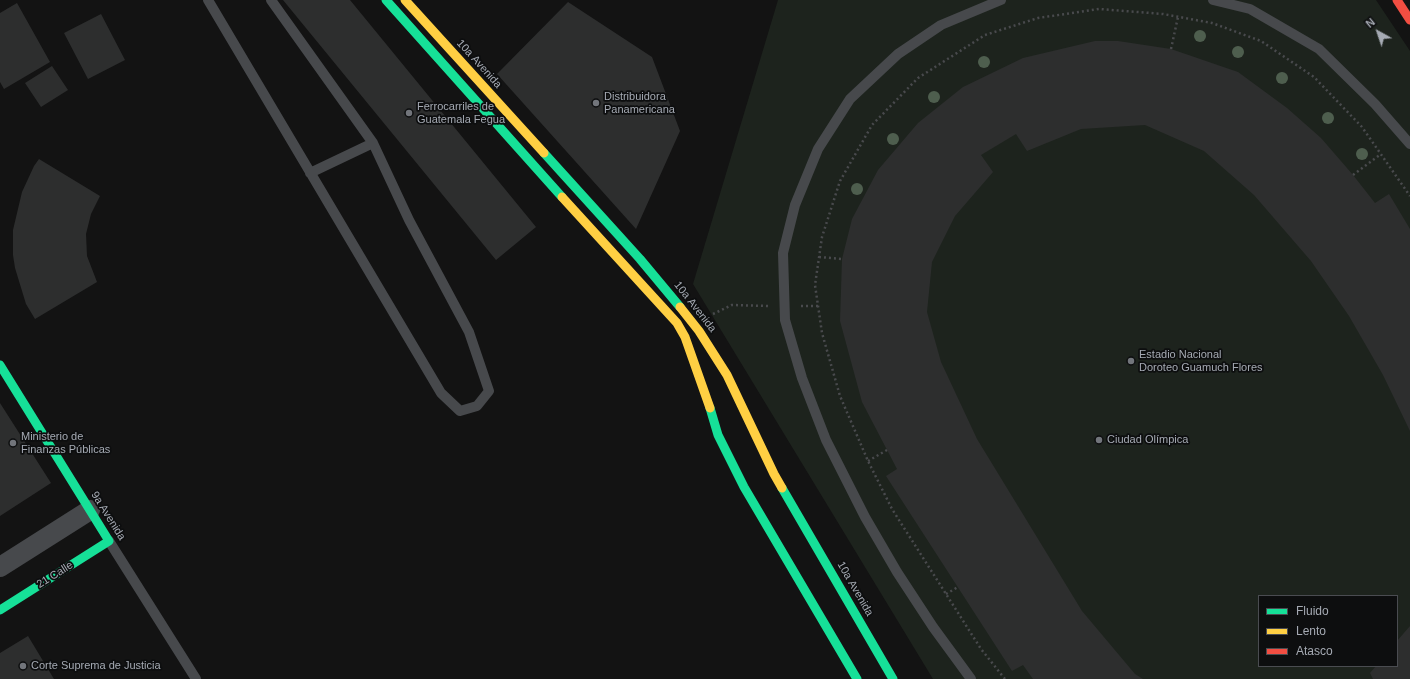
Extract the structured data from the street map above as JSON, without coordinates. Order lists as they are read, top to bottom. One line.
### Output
{"streets":{"main road":["10a Avenida","9a Avenida","21 Calle"]},"crossings":[["9a Avenida","21 Calle"]],"places":["Distribuidora Panamericana","Ferrocarriles de Guatemala Fegua","Estadio Nacional Doroteo Guamuch Flores","Ciudad Olímpica","Ministerio de Finanzas Públicas","Corte Suprema de Justicia"],"legend":["Fluido","Lento","Atasco"],"north":"top left"}
